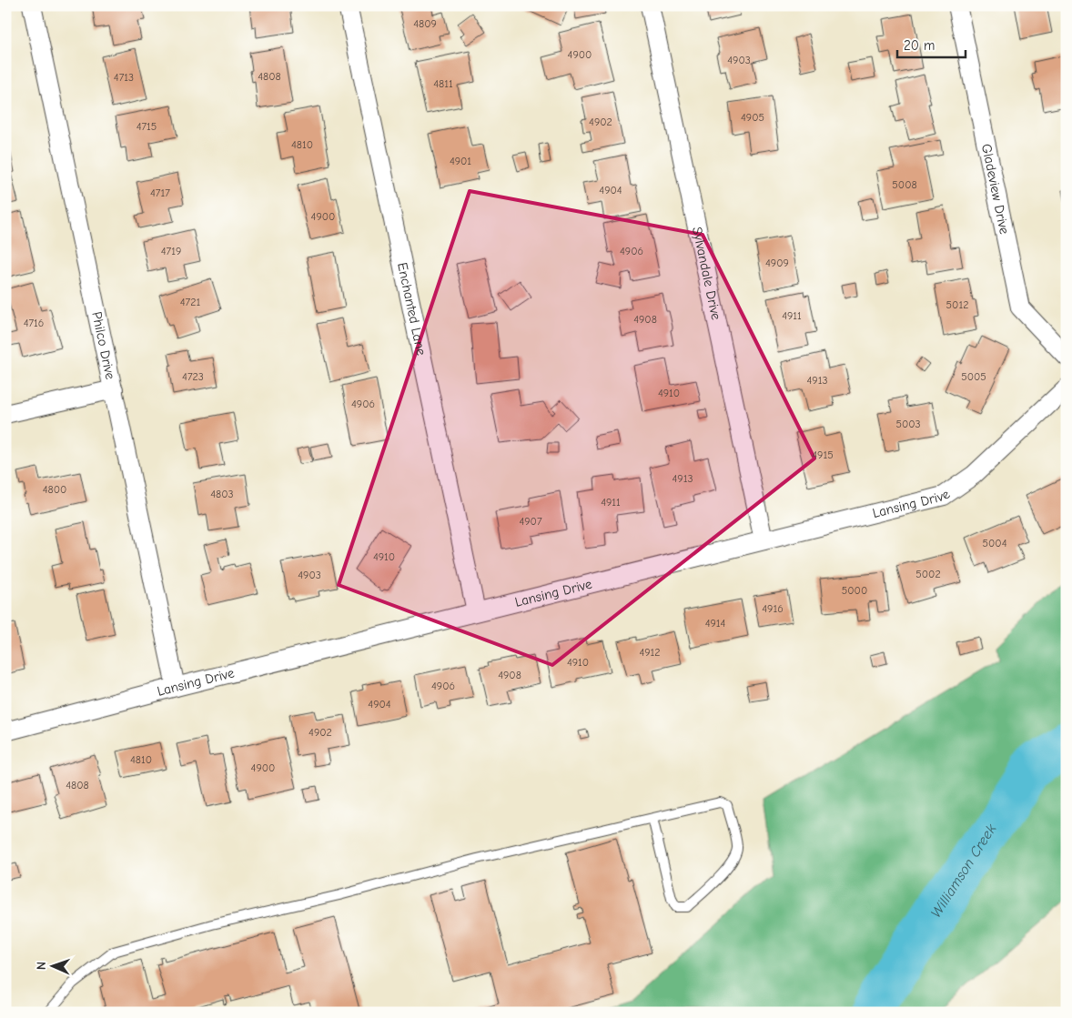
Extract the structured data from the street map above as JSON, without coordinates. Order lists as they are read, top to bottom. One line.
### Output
{"streets":{"street":["Gladeview Drive","Sylvandale Drive","Enchanted Lane","Philco Drive","Lansing Drive"]},"crossings":[["Sylvandale Drive","Lansing Drive"],["Enchanted Lane","Lansing Drive"],["Philco Drive","Lansing Drive"]],"water":["Williamson Creek"],"house_numbers":["4809","4900","4903","4808","4713","4811","4905","4902","4715","4810","4901","5008","4904","4717","4900","4719","4906","4909","4721","5012","4911","4908","4716","4723","5005","4913","4910","4906","5003","4915","4913","4800","4803","4911","4907","5004","4910","5002","4903","5000","4916","4914","4912","4910","4908","4906","4904","4902","4810","4900","4808"],"scale_bar":"20 m","north":"left"}
